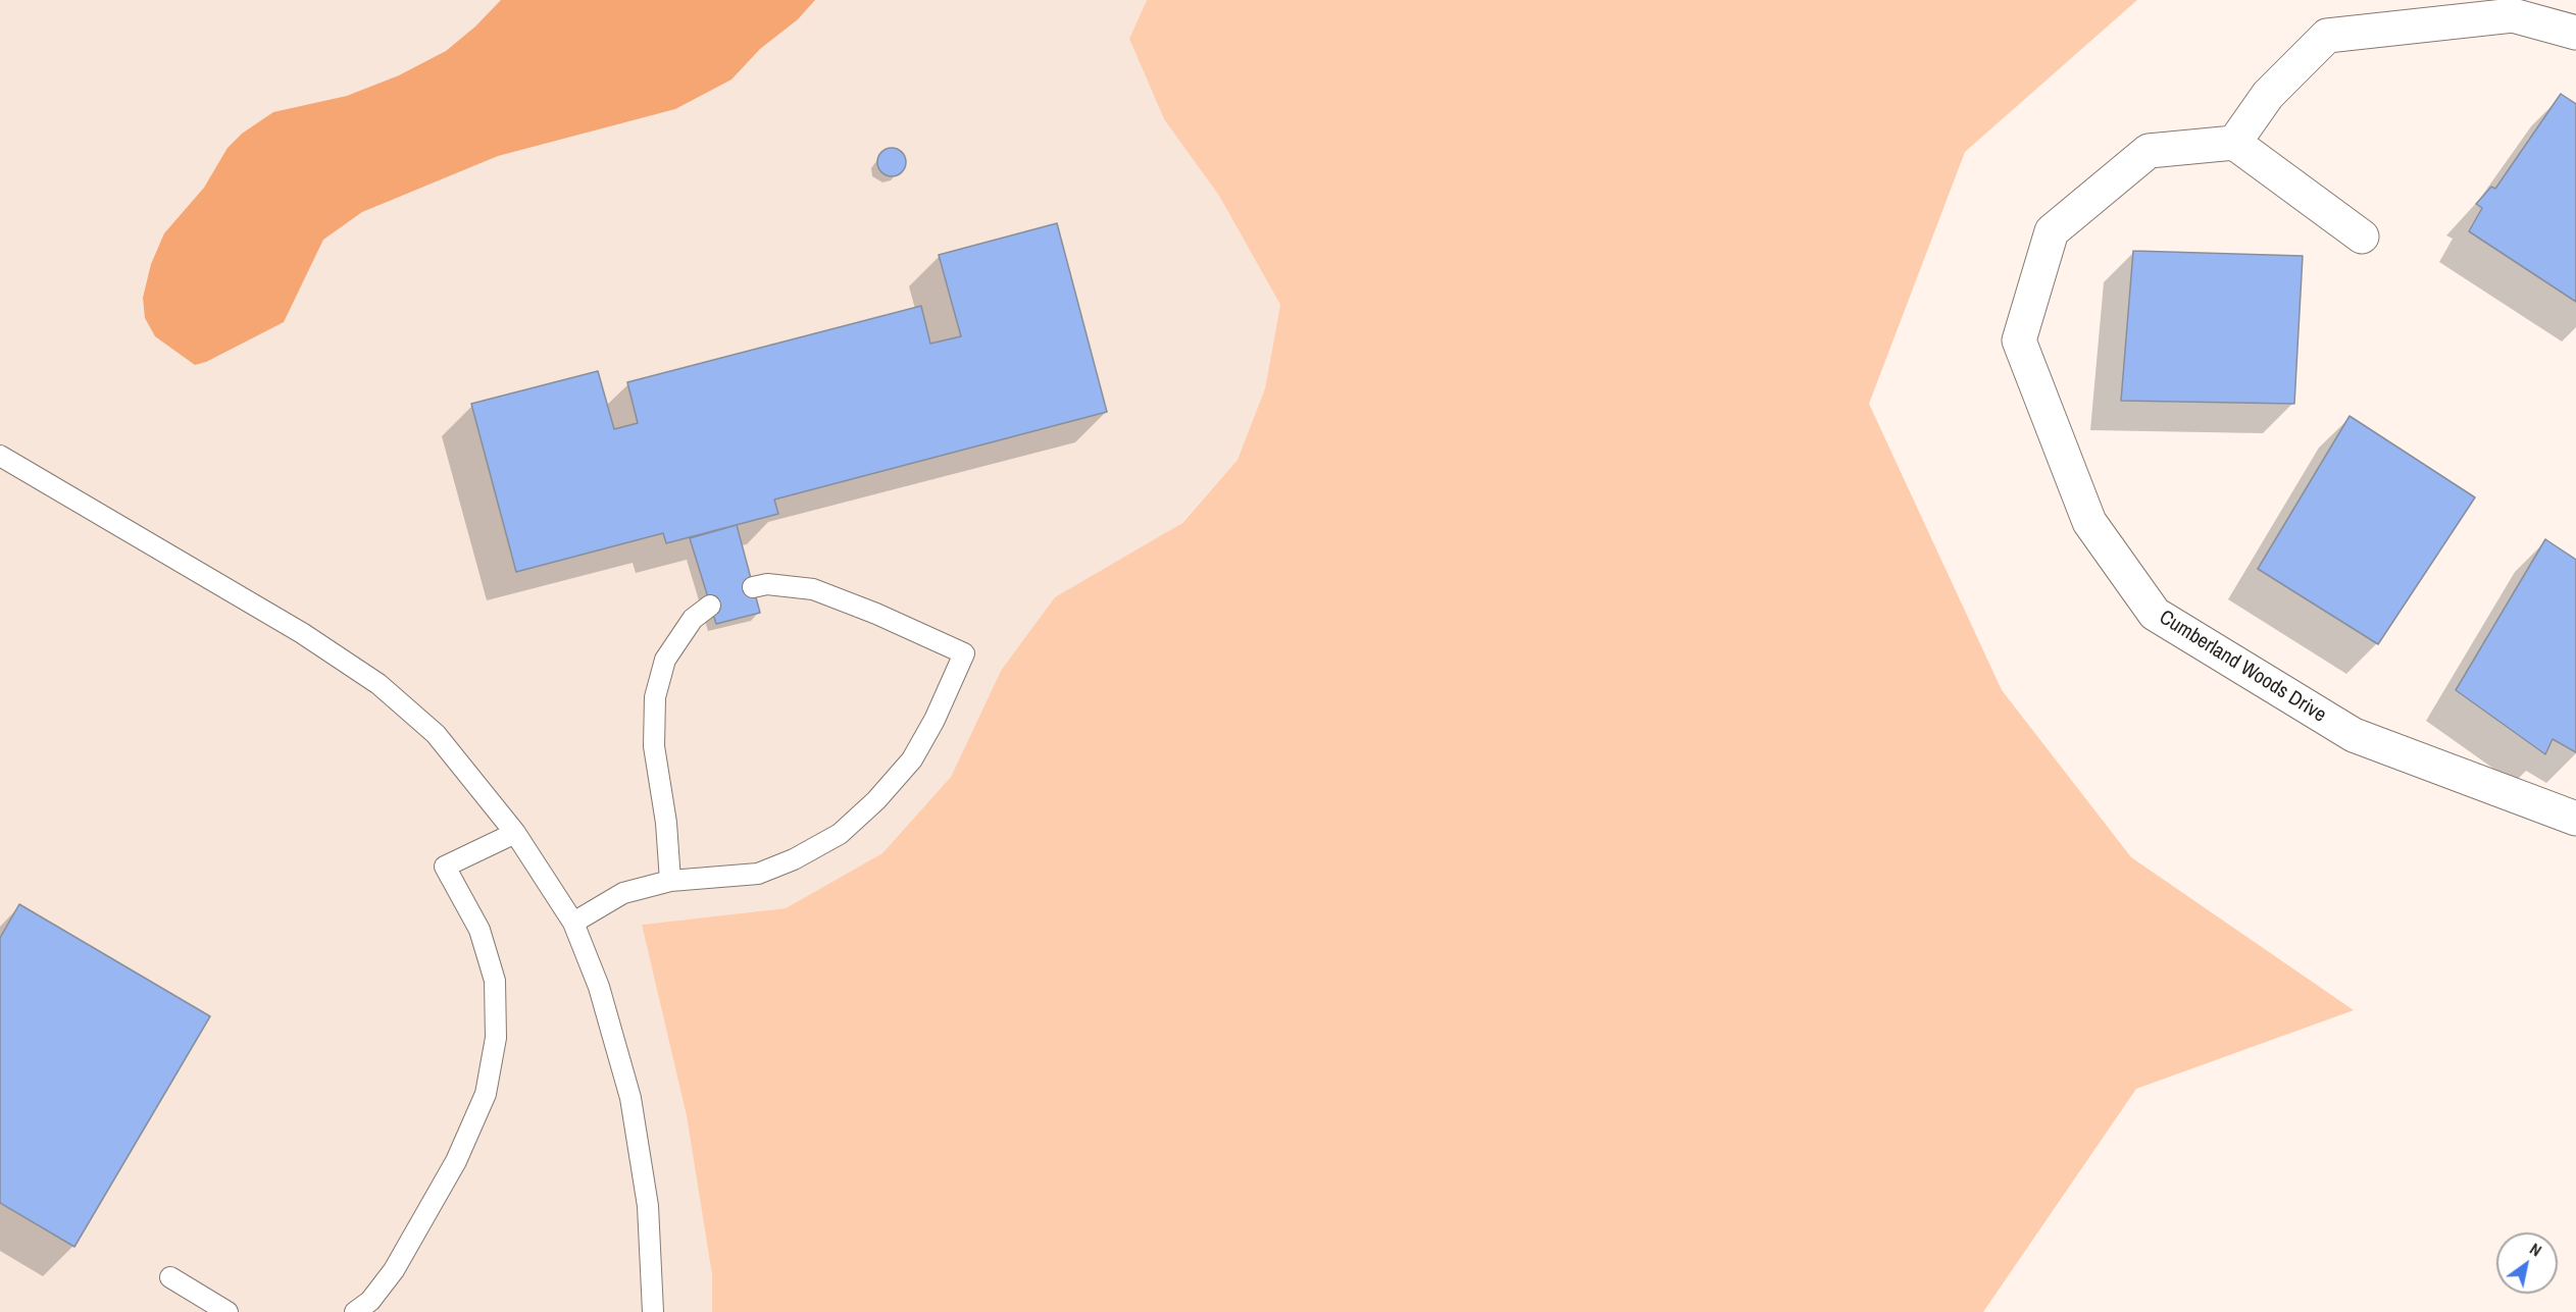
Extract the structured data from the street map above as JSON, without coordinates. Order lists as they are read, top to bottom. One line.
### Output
{"streets":{"street":["Cumberland Woods Drive"]},"north":"top right"}
